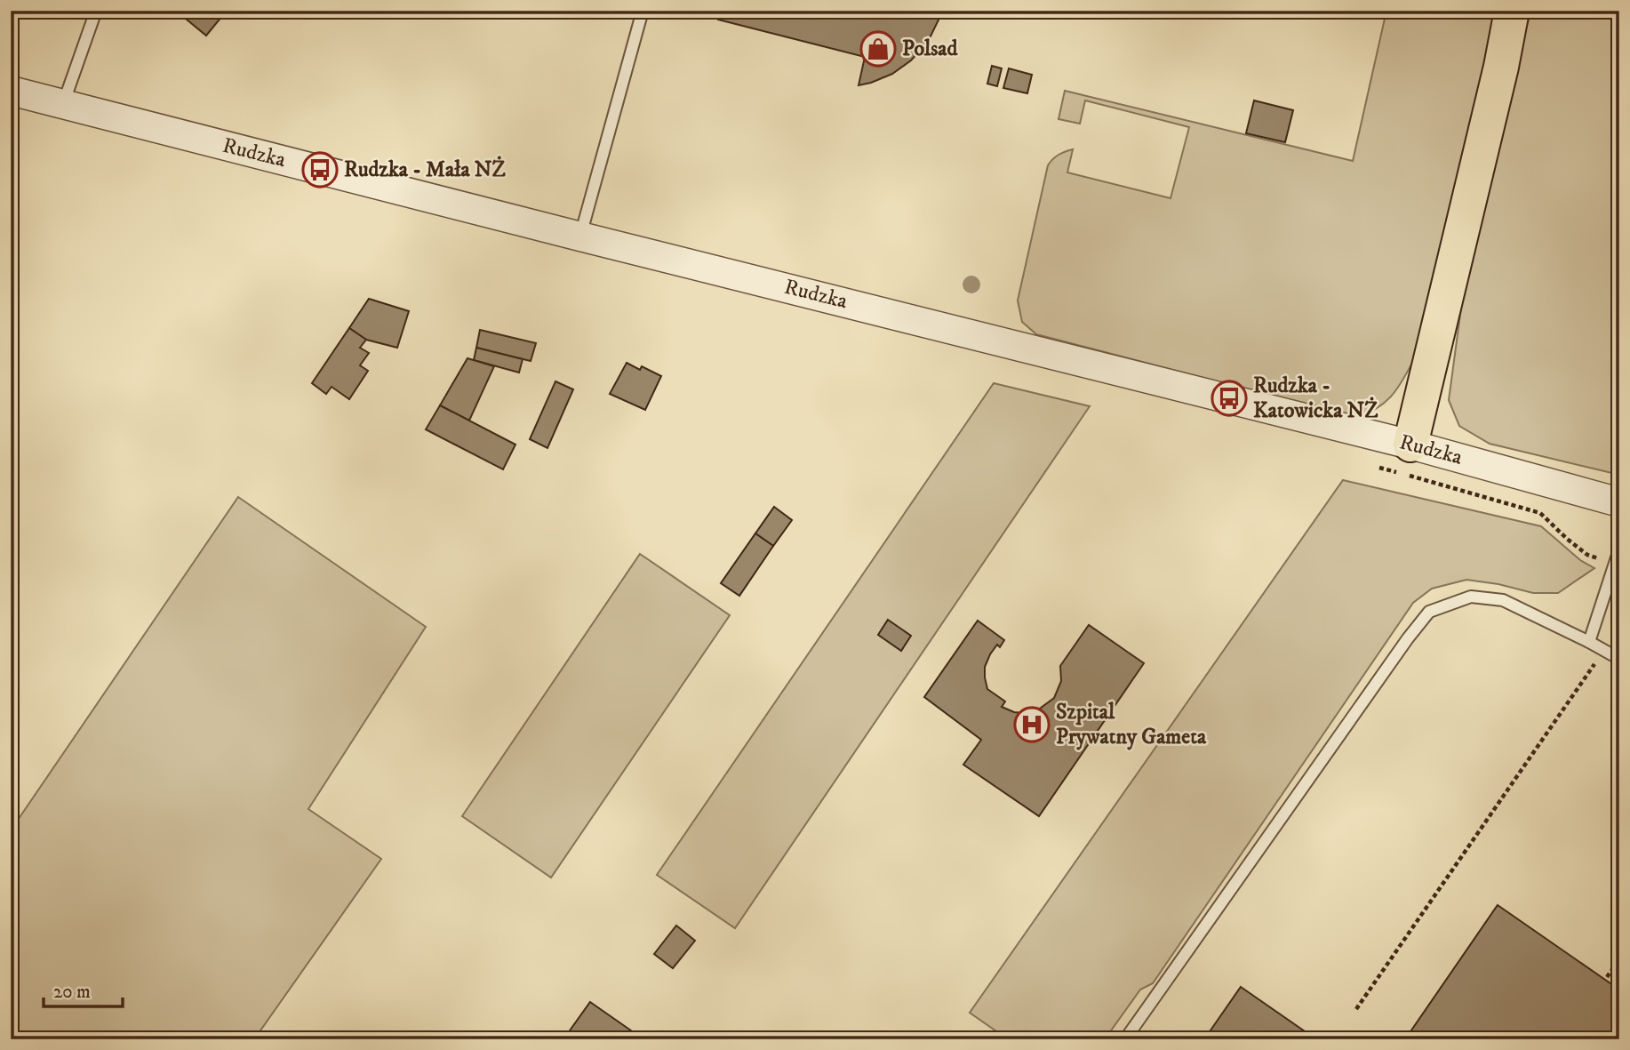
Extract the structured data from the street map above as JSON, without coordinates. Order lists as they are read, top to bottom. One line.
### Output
{"streets":{"street":["Rudzka"]},"places":{"shop":["Polsad"],"bus stop":["Rudzka - Mała NŻ","Rudzka - Katowicka NŻ"],"hospital":["Szpital Prywatny Gameta"]},"scale_bar":"20 m"}
